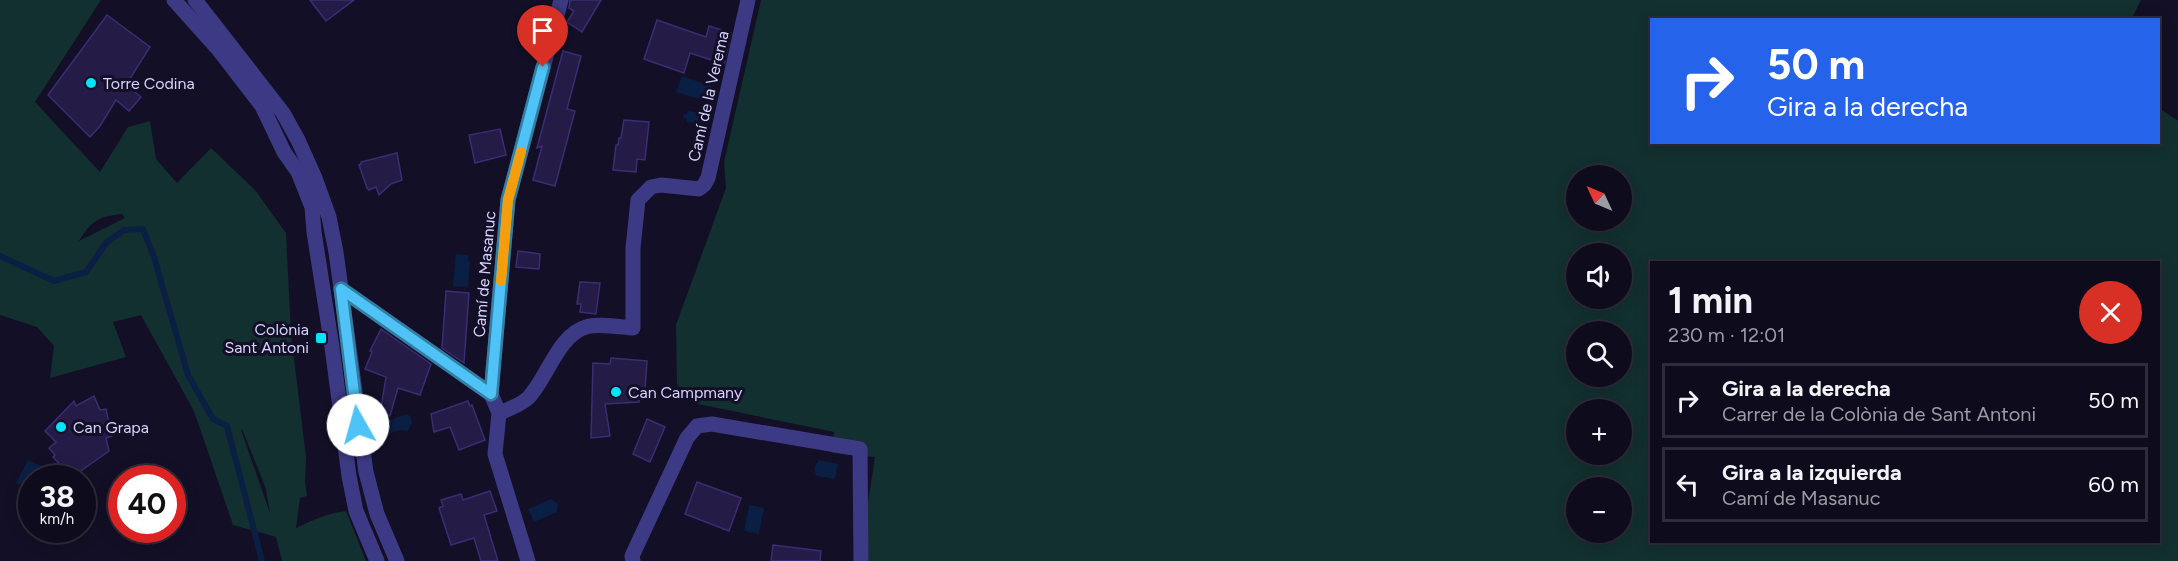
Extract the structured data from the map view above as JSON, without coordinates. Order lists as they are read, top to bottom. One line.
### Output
{"streets":{"street":["Camí de la Verema","Camí de Masanuc"]},"crossings":[["Camí de la Verema","Camí de Masanuc"]],"places":{"other":["Torre Codina","Can Campmany","Can Grapa"],"transit":["Colònia Sant Antoni"]},"north":"top left","page":{"turn":["50 m","Gira a la derecha"],"map_buttons":["+","−"],"heading":["1 min","230 m · 12:01"],"list":[{"name":"Gira a la derecha","note":"Carrer de la Colònia de Sant Antoni","value":"50 m"},{"name":"Gira a la izquierda","note":"Camí de Masanuc","value":"60 m"}],"speed":"38 km/h","limit":"40"}}
